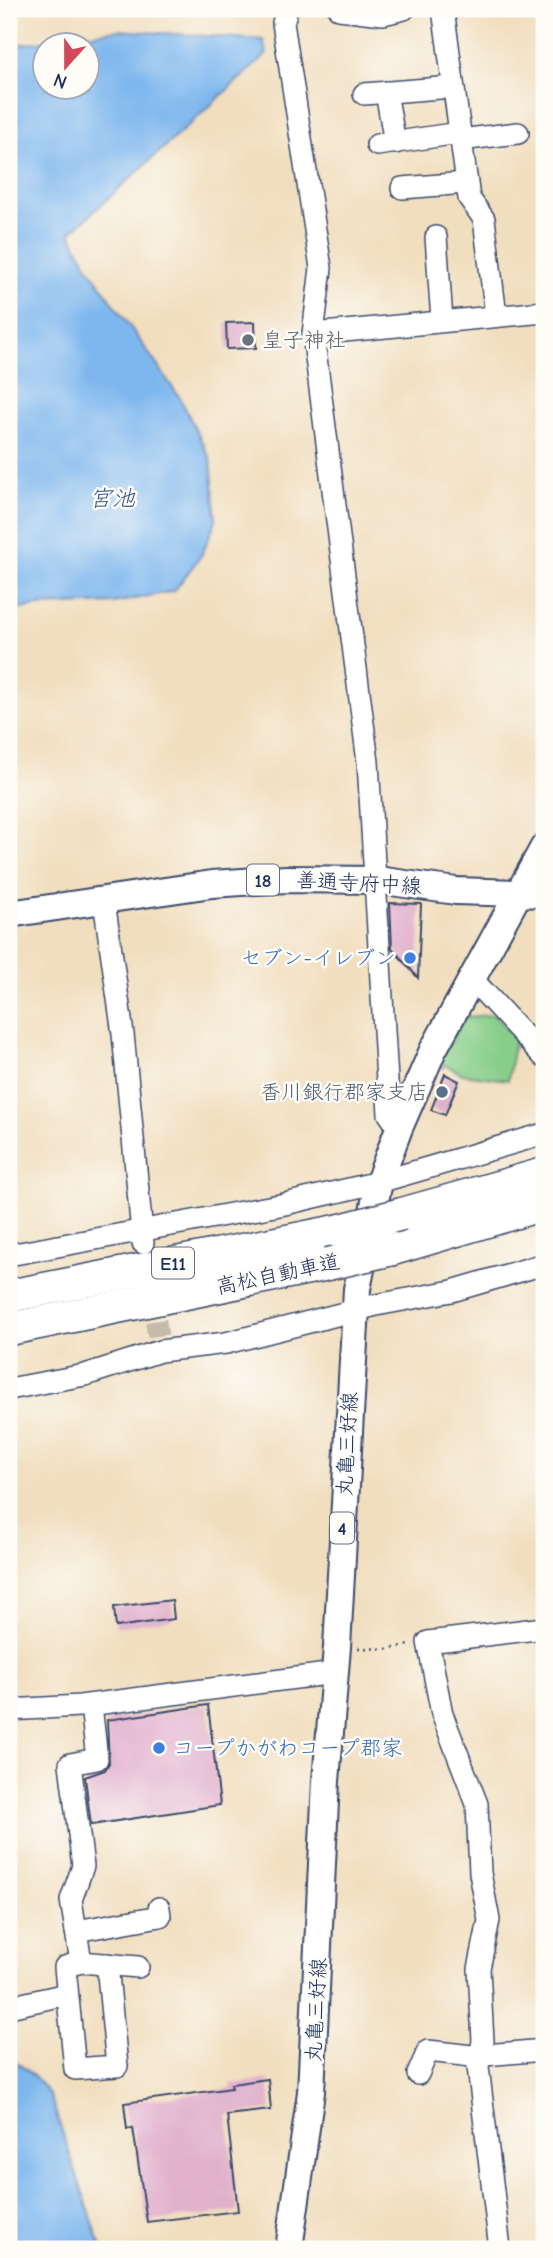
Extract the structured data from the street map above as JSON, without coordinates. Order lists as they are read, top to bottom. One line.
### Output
{"streets":{"highway":["E11","高松自動車道"],"main road":["18","善通寺府中線","丸亀三好線","4"]},"crossings":[["善通寺府中線","丸亀三好線"]],"water":["宮池"],"places":["皇子神社","セブン-イレブン","香川銀行郡家支店","コープかがわコープ郡家"],"north":"bottom"}
